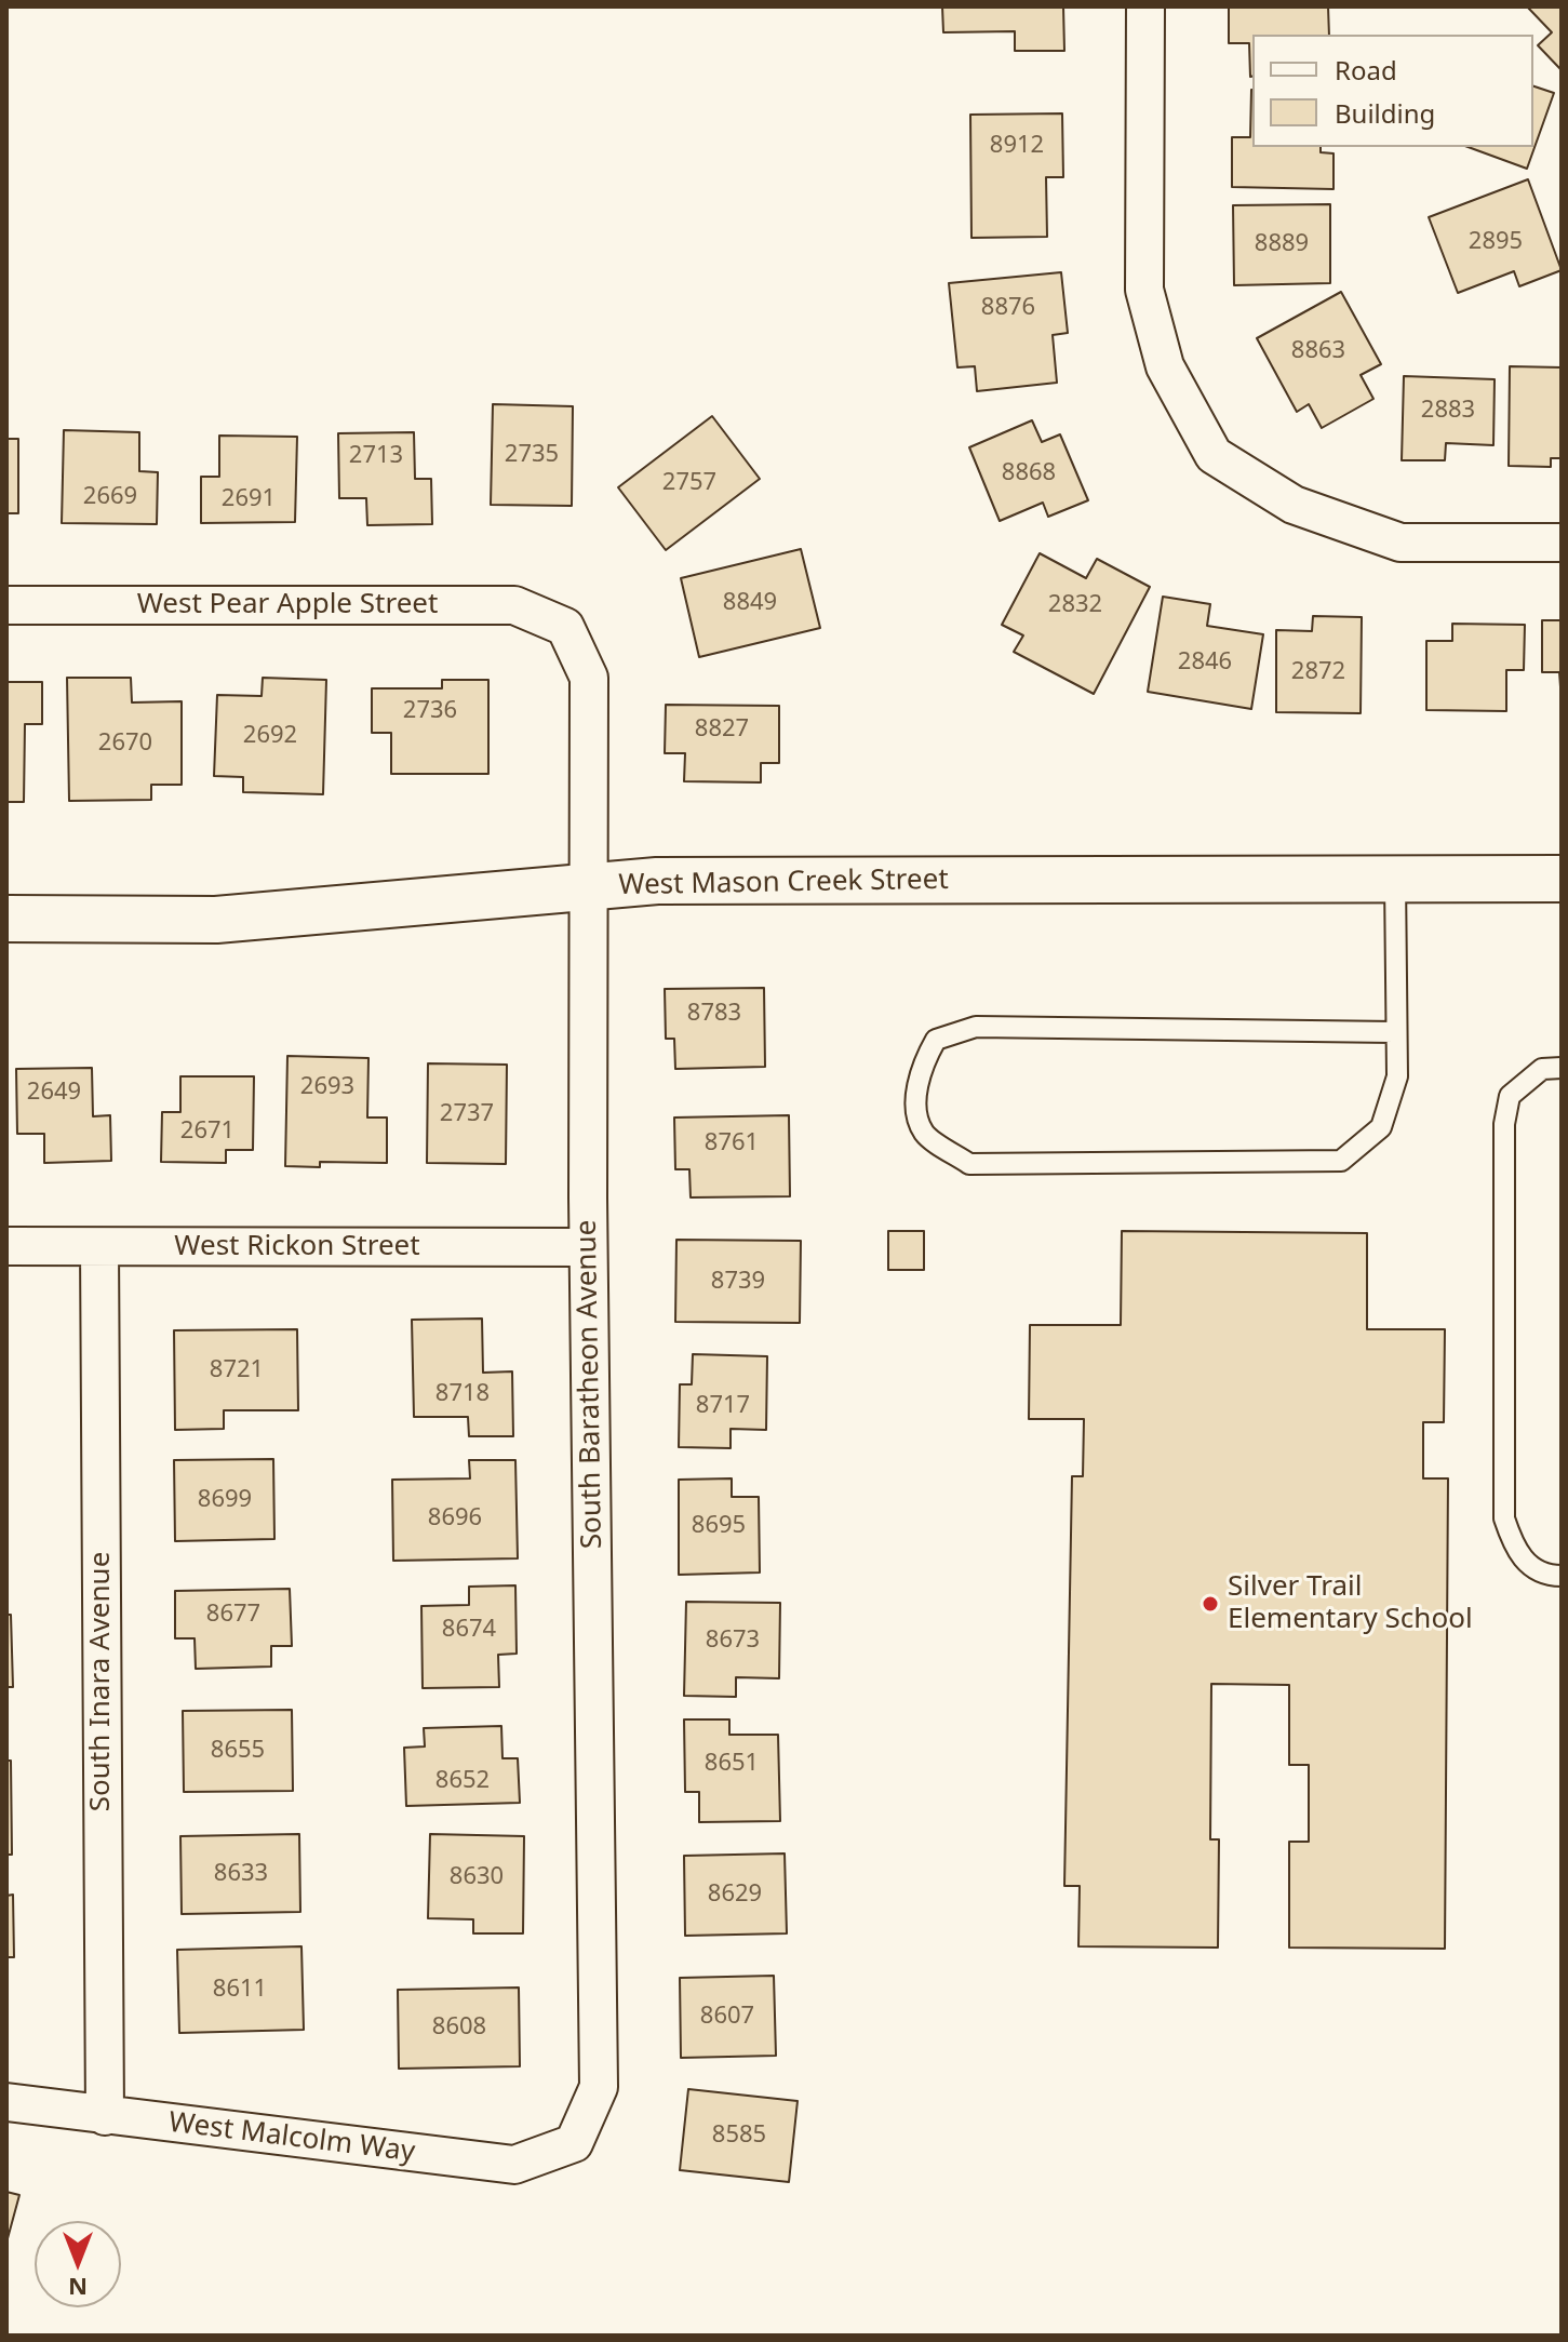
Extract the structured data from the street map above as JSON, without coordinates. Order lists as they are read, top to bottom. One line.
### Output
{"streets":{"street":["West Pear Apple Street","West Mason Creek Street","West Rickon Street","South Baratheon Avenue","South Inara Avenue","West Malcolm Way"]},"crossings":[["West Pear Apple Street","South Baratheon Avenue"],["West Mason Creek Street","South Baratheon Avenue"],["West Rickon Street","South Baratheon Avenue"],["West Rickon Street","South Inara Avenue"],["South Baratheon Avenue","West Malcolm Way"],["South Inara Avenue","West Malcolm Way"]],"places":["Silver Trail Elementary School"],"house_numbers":["8912","2895","8889","8876","8863","2883","2735","2713","8868","2757","2669","2691","8849","2832","2846","2872","2736","8827","2692","2670","8783","2693","2649","2737","2671","8761","8739","8721","8718","8717","8699","8696","8695","8677","8674","8673","8655","8651","8652","8633","8630","8629","8611","8607","8608","8585"],"legend":["Road","Building"],"north":"bottom"}
